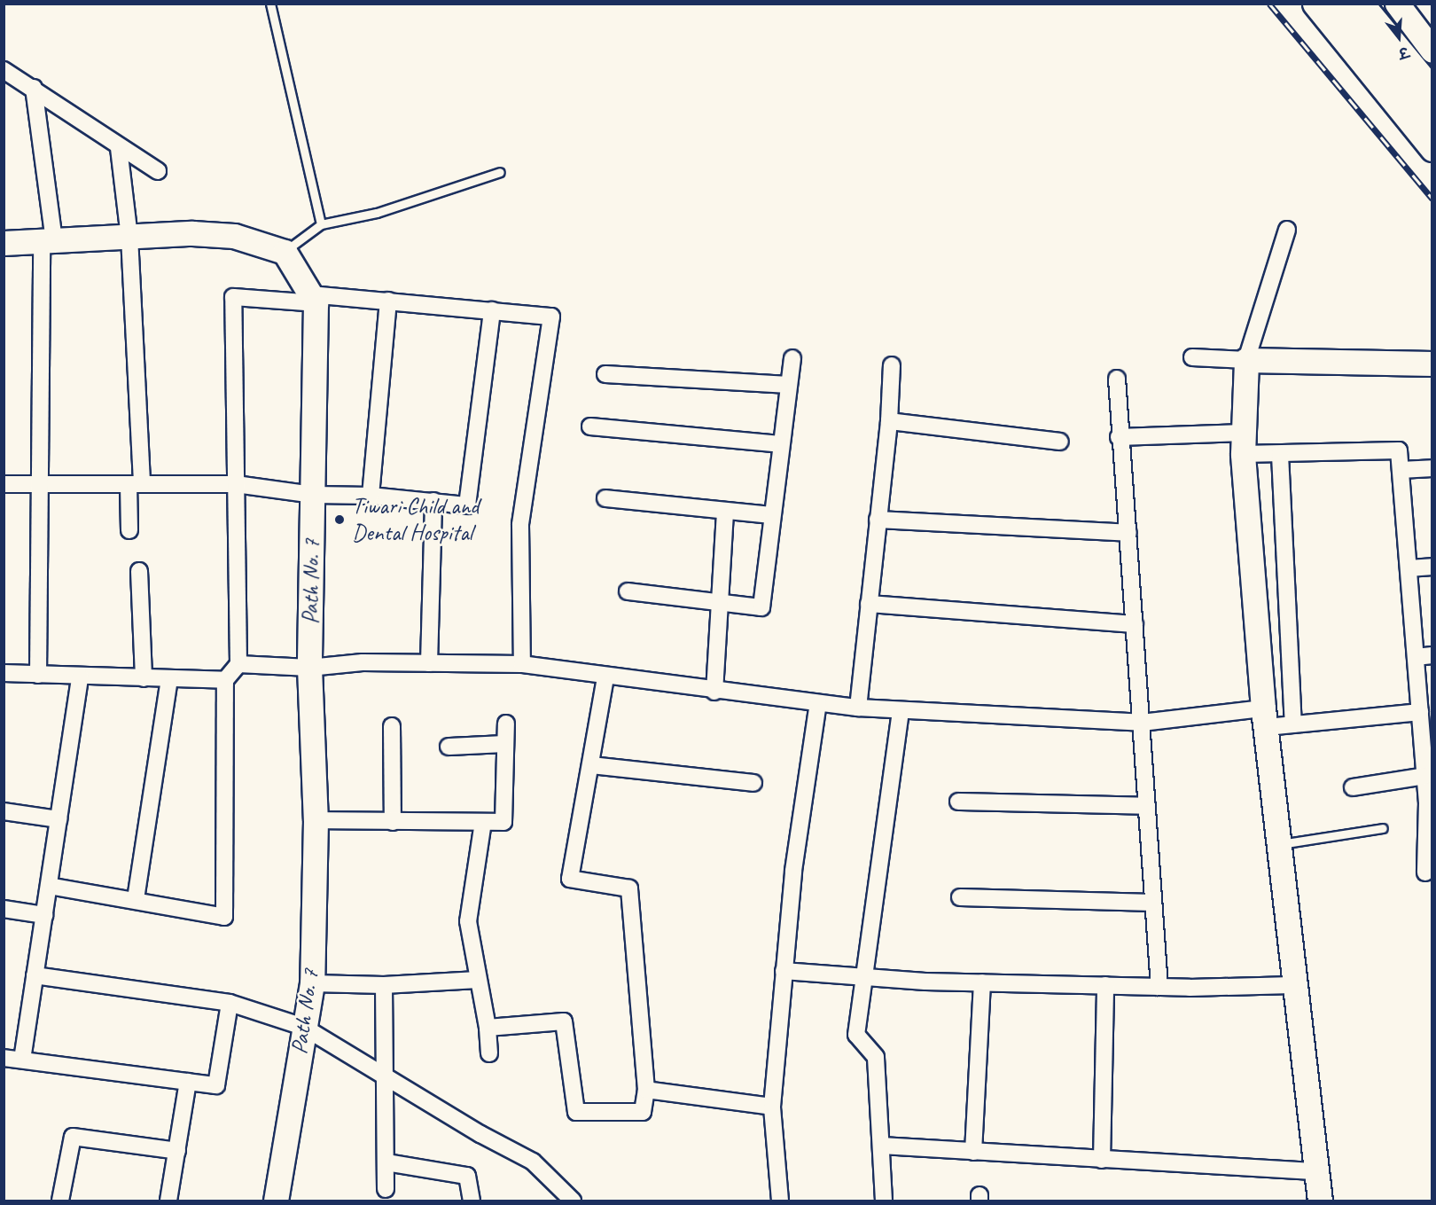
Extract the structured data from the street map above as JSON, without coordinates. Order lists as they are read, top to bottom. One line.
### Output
{"streets":{"street":["Path No. 7"]},"places":["Tiwari Child and Dental Hospital"],"north":"bottom"}
